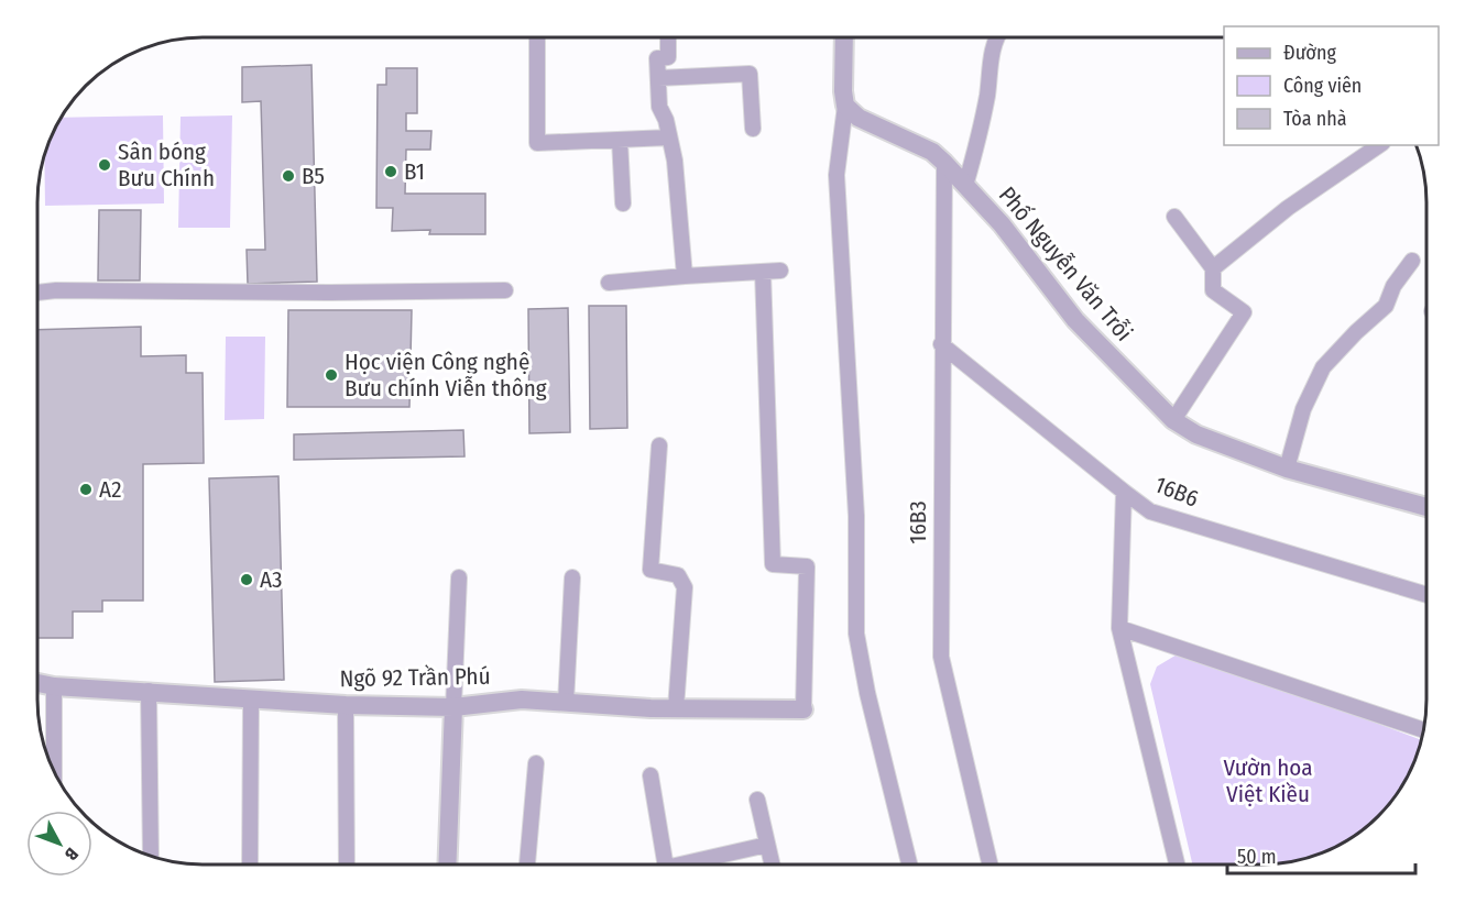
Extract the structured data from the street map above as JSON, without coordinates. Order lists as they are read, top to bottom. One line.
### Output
{"streets":{"street":["Phố Nguyễn Văn Trỗi","Ngõ 92 Trần Phú"],"lane":["16B6","16B3"]},"crossings":[["Phố Nguyễn Văn Trỗi","16B3"],["16B6","16B3"]],"parks":["Vườn hoa Việt Kiều"],"places":["Sân bóng Bưu Chính","B1","B5","Học viện Công nghệ Bưu chính Viễn thông","A2","A3"],"legend":["Đường","Công viên","Tòa nhà"],"scale_bar":"50 m","north":"bottom right"}
